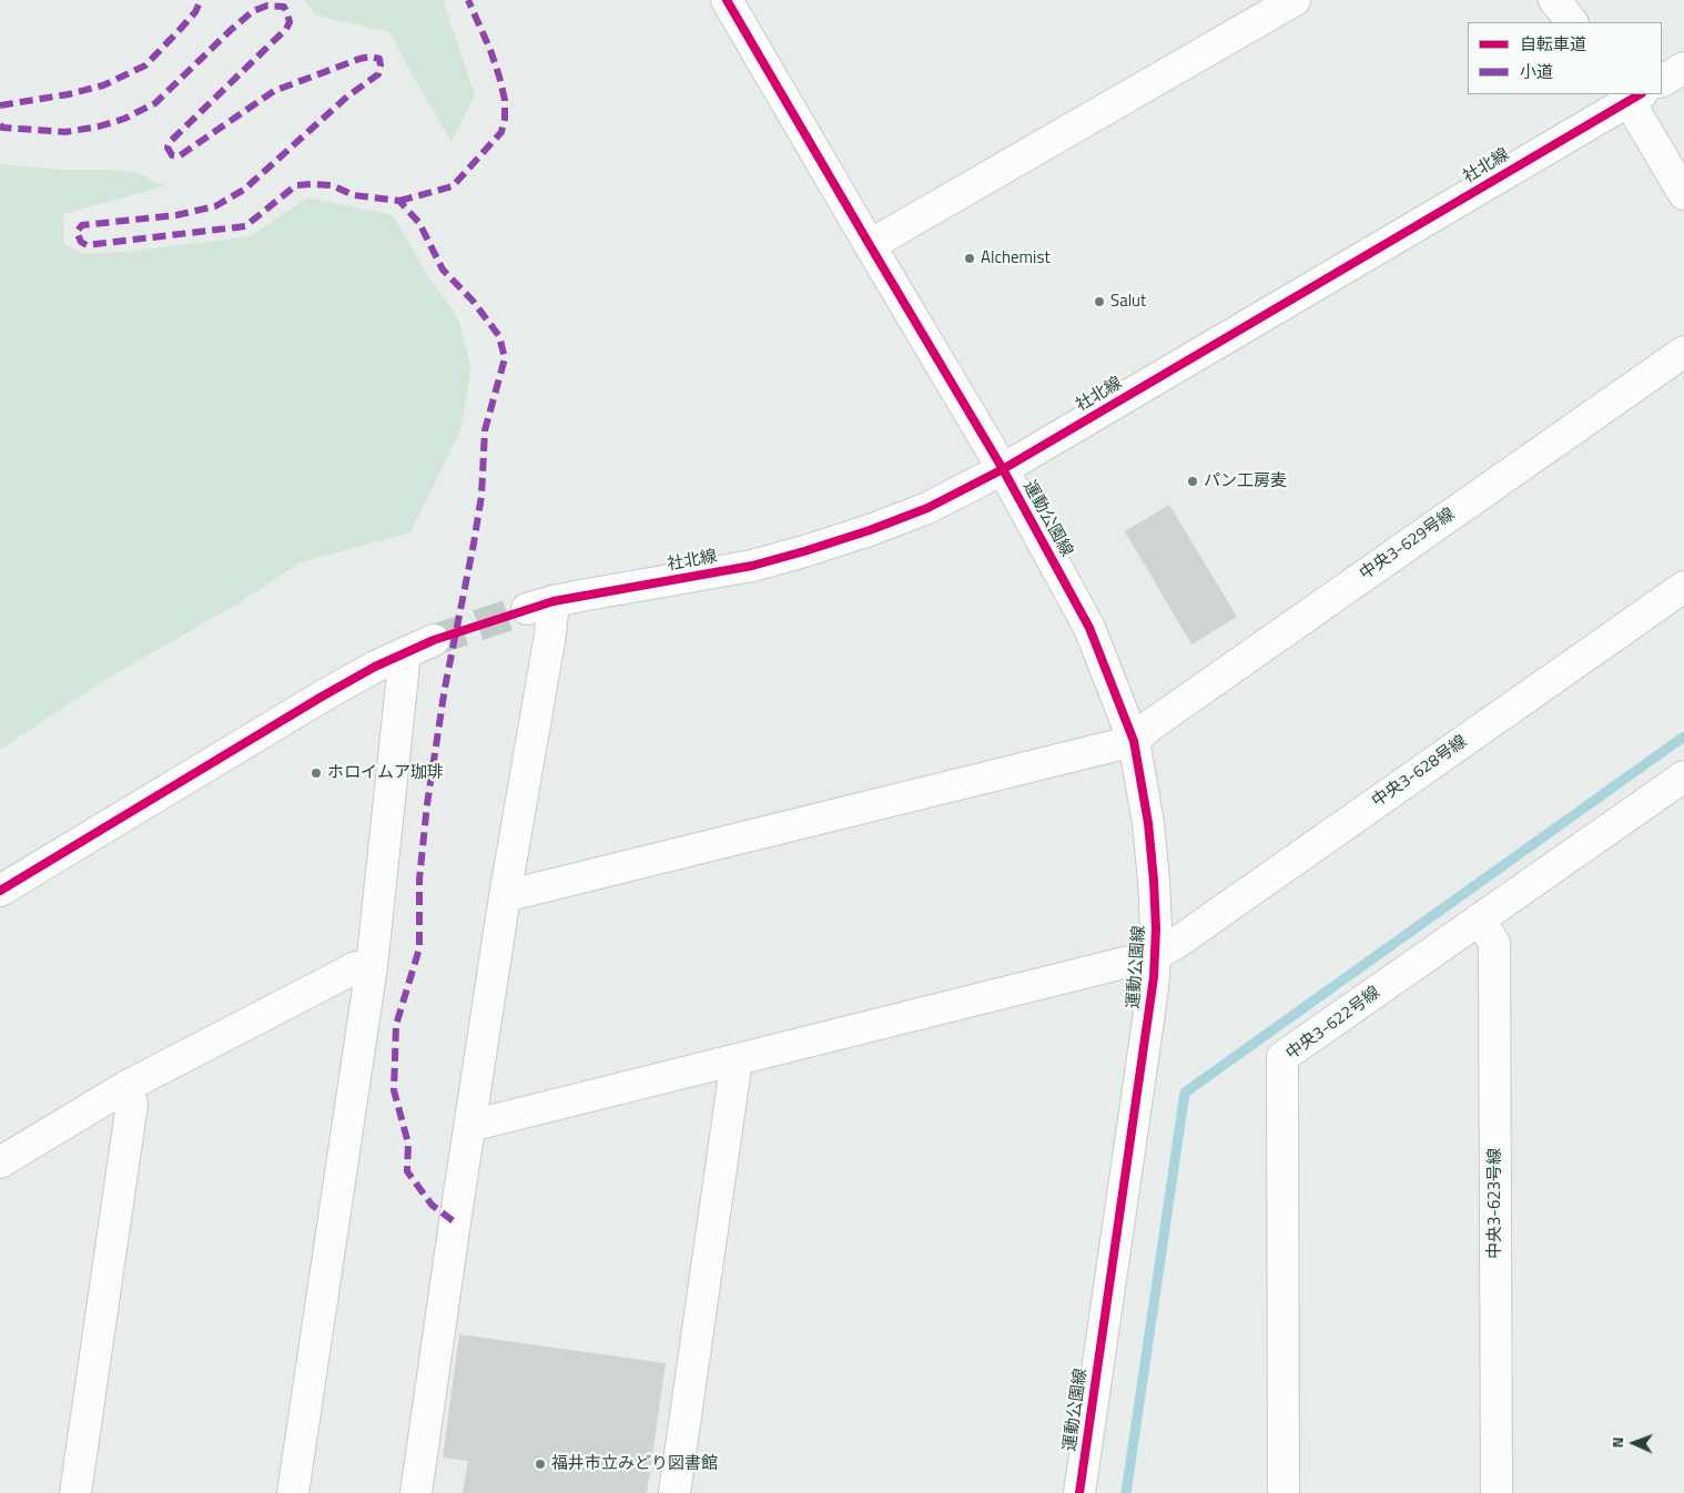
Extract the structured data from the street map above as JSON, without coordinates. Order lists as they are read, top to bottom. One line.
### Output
{"streets":{"street":["社北線","運動公園線","中央3-629号線","中央3-628号線","中央3-622号線","中央3-623号線"]},"crossings":[["社北線","運動公園線"],["運動公園線","中央3-629号線"],["運動公園線","中央3-628号線"],["中央3-622号線","中央3-623号線"]],"places":["Alchemist","Salut","パン工房麦","ホロイムア珈琲","福井市立みどり図書館"],"legend":["自転車道","小道"],"north":"left"}
